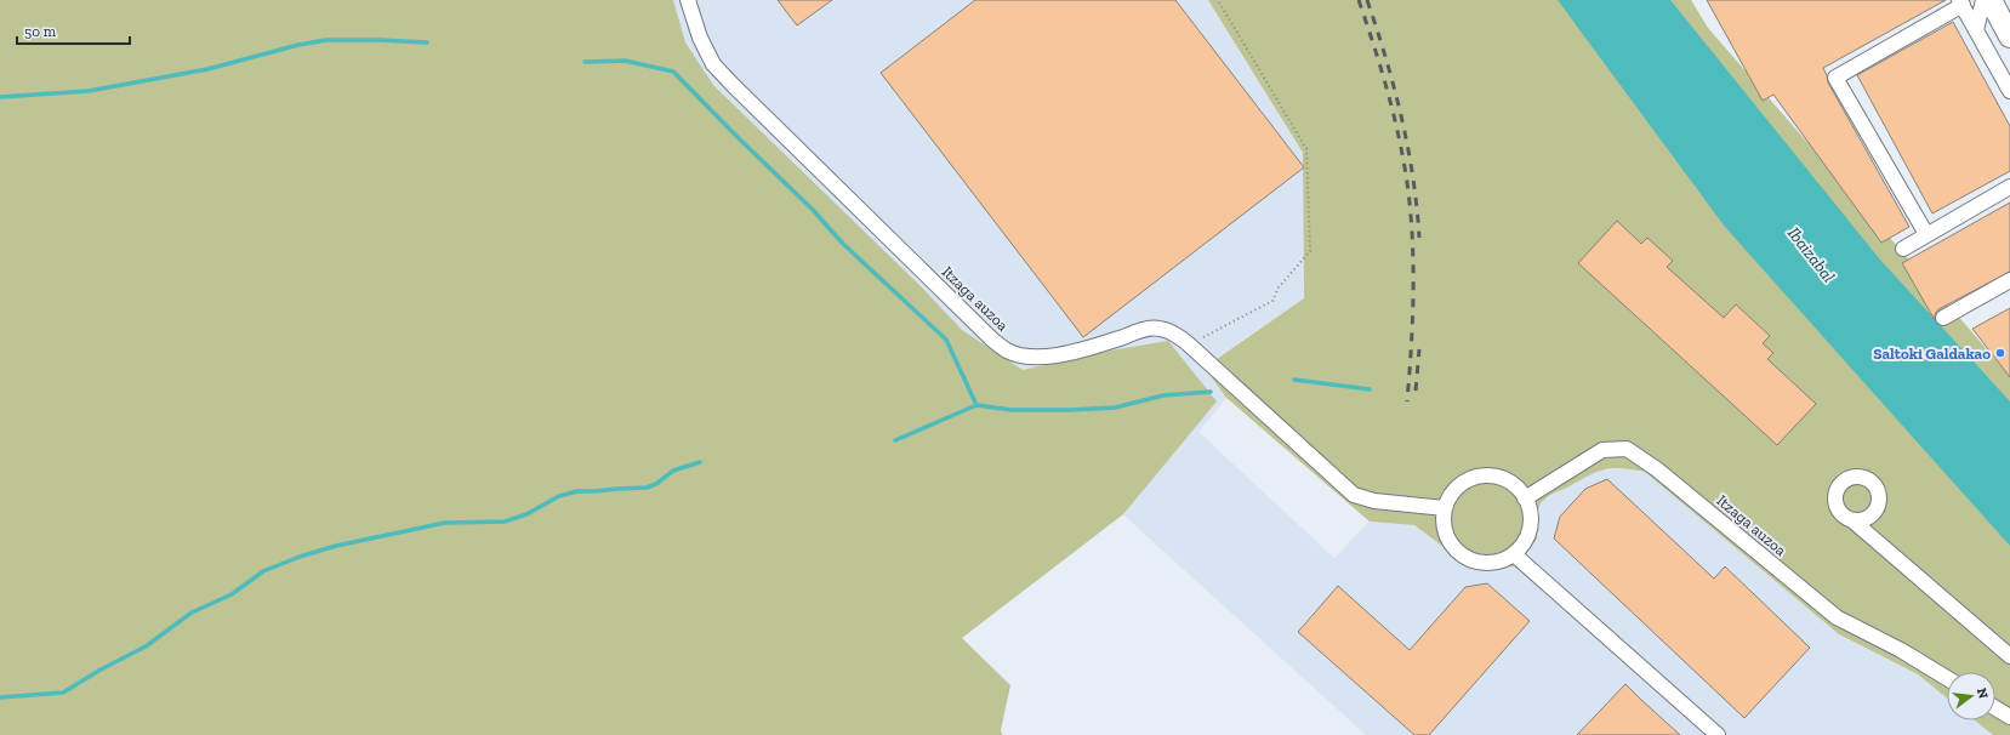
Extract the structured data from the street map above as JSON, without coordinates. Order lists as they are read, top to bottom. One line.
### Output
{"streets":{"street":["Itzaga auzoa"]},"water":["Ibaizabal"],"places":["Saltoki Galdakao"],"scale_bar":"50 m","north":"right"}
